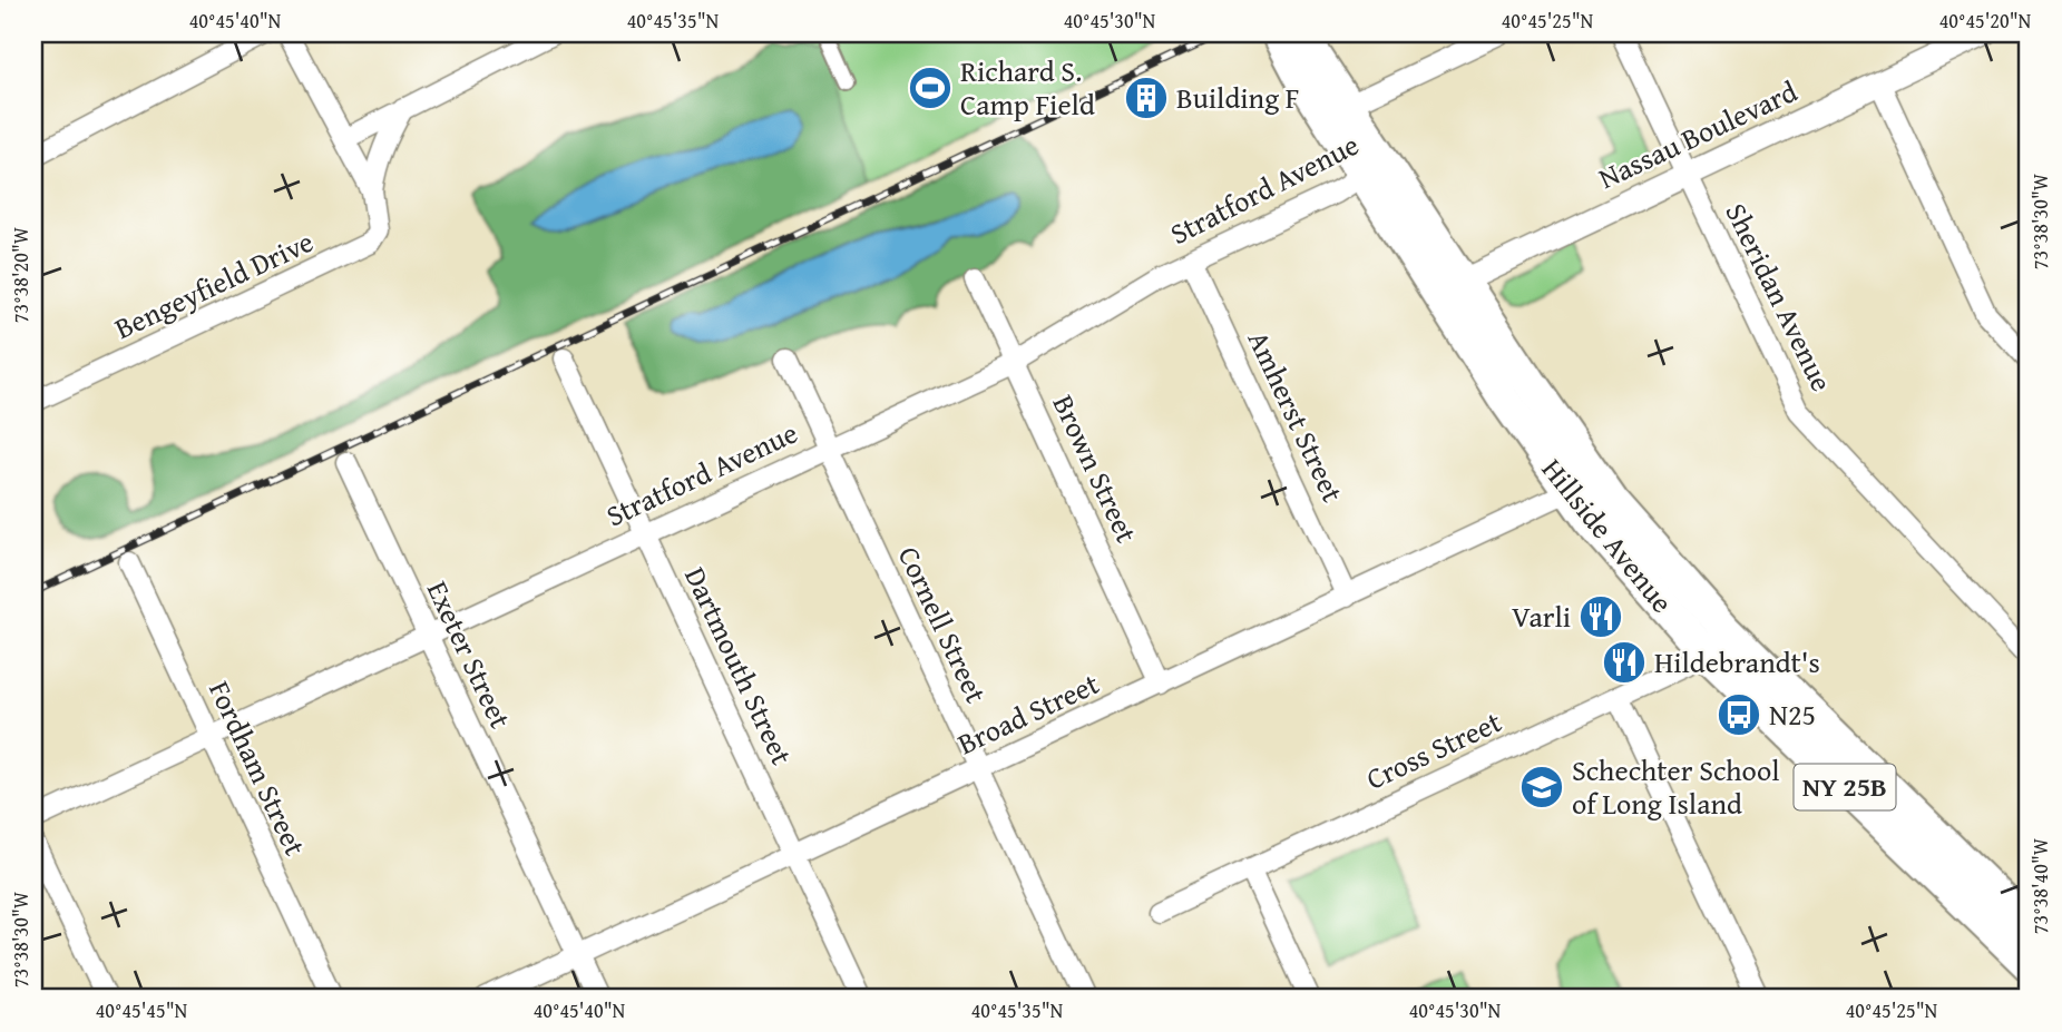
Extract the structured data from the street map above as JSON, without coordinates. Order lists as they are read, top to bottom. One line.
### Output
{"streets":{"main road":["Hillside Avenue","NY 25B"],"street":["Nassau Boulevard","Stratford Avenue","Bengeyfield Drive","Sheridan Avenue","Amherst Street","Brown Street","Cornell Street","Exeter Street","Dartmouth Street","Broad Street","Cross Street","Fordham Street"]},"crossings":[["Nassau Boulevard","Sheridan Avenue"],["Nassau Boulevard","Hillside Avenue"],["Stratford Avenue","Amherst Street"],["Stratford Avenue","Brown Street"],["Stratford Avenue","Hillside Avenue"],["Stratford Avenue","Cornell Street"],["Stratford Avenue","Exeter Street"],["Stratford Avenue","Dartmouth Street"],["Stratford Avenue","Fordham Street"],["Amherst Street","Broad Street"],["Brown Street","Broad Street"],["Hillside Avenue","Broad Street"],["Hillside Avenue","Cross Street"],["Cornell Street","Broad Street"],["Exeter Street","Broad Street"],["Dartmouth Street","Broad Street"]],"places":{"sports":["Richard S. Camp Field"],"building":["Building F"],"restaurant":["Varli","Hildebrandt's"],"bus stop":["N25"],"school or university":["Schechter School of Long Island"]},"coordinates":["40°45'40\"N","40°45'35\"N","40°45'30\"N","40°45'25\"N","40°45'20\"N","73°38'30\"W","73°38'20\"W","73°38'40\"W","40°45'45\"N"]}
